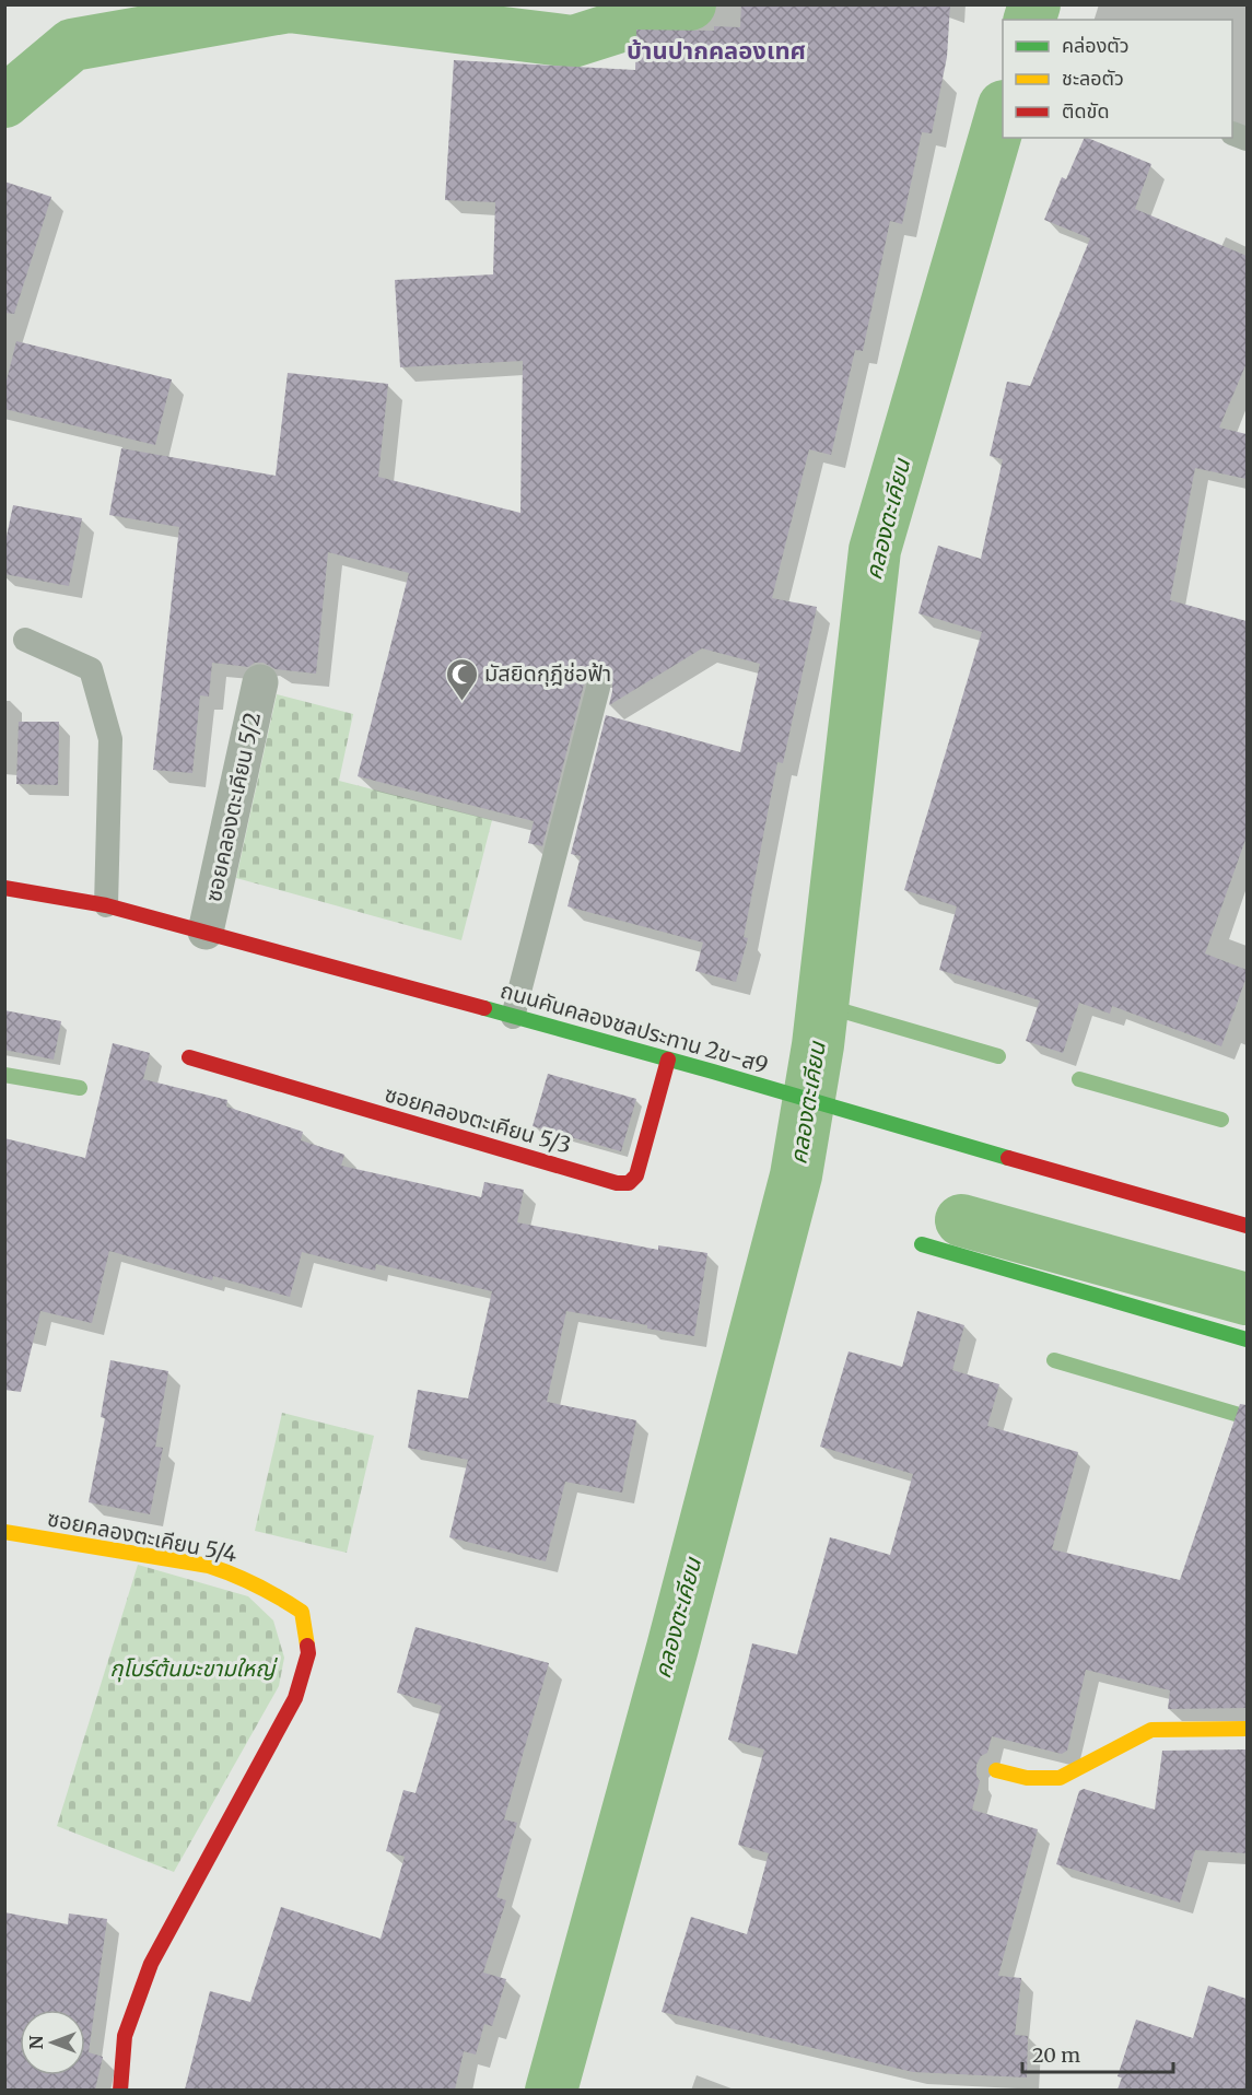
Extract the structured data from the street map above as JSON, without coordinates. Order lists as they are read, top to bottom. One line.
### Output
{"streets":{"street":["ซอยคลองตะเคียน 5/2","ถนนคันคลองชลประทาน 2ข-ส9","ซอยคลองตะเคียน 5/3","ซอยคลองตะเคียน 5/4"]},"crossings":[["ซอยคลองตะเคียน 5/2","ถนนคันคลองชลประทาน 2ข-ส9"],["ถนนคันคลองชลประทาน 2ข-ส9","ซอยคลองตะเคียน 5/3"]],"districts":["บ้านปากคลองเทศ"],"water":["คลองตะเคียน"],"parks":["กุโบร์ต้นมะขามใหญ่"],"places":{"mosque":["มัสยิดกุฎีช่อฟ้า"]},"legend":["คล่องตัว","ชะลอตัว","ติดขัด"],"scale_bar":"20 m","north":"left"}
